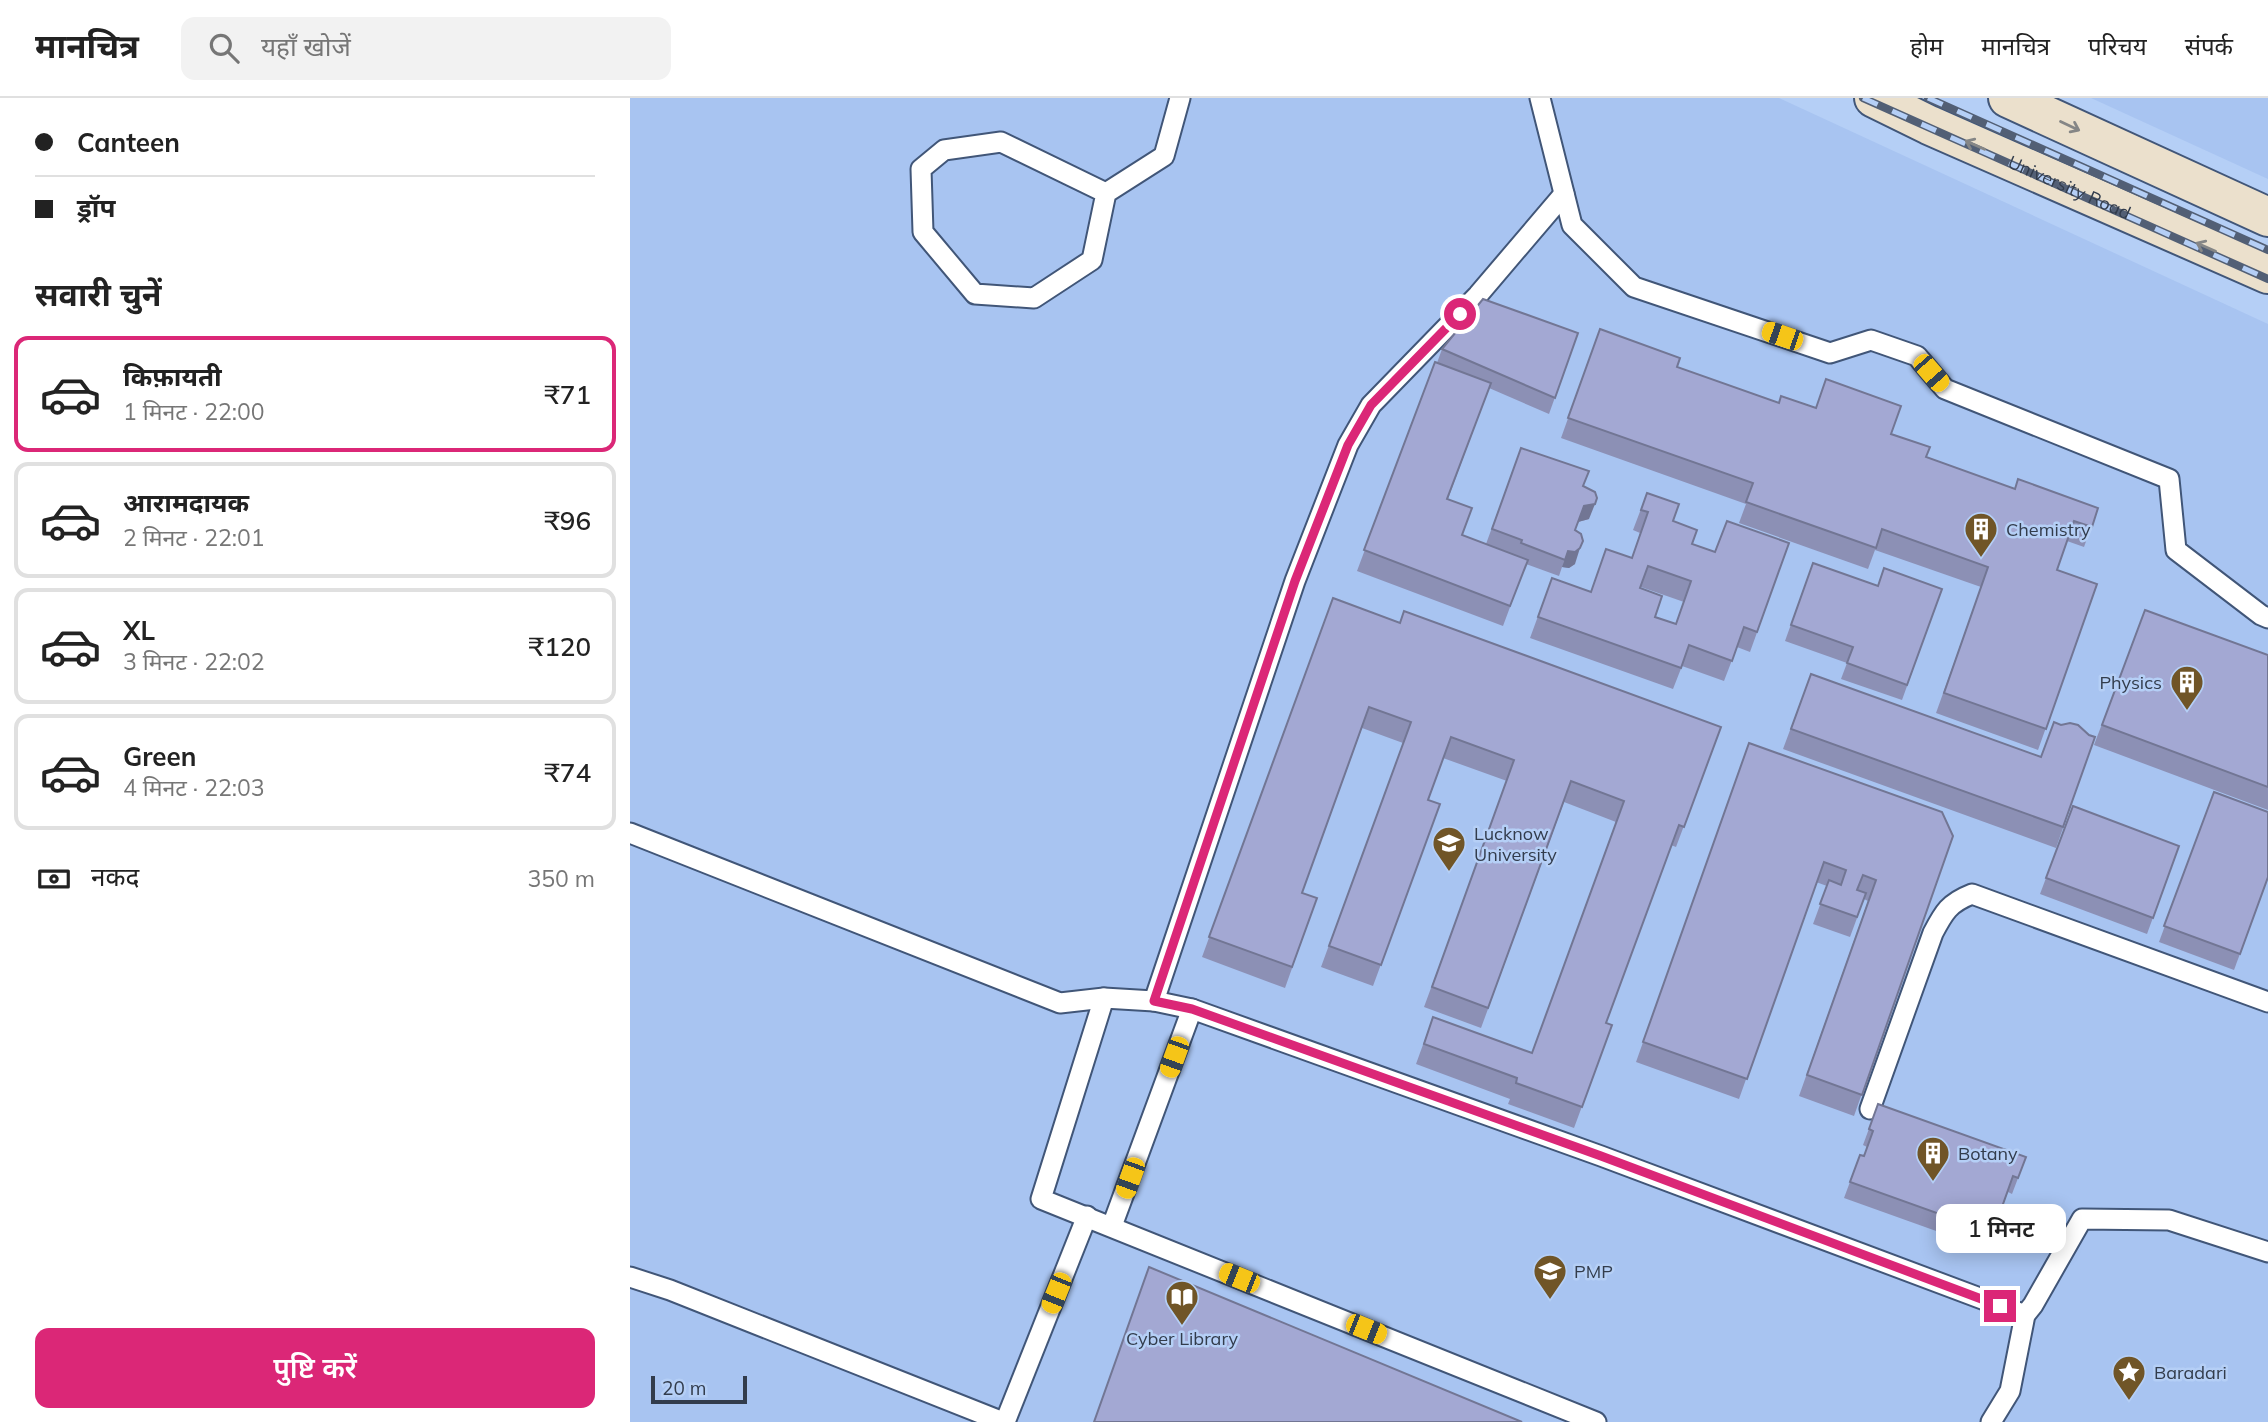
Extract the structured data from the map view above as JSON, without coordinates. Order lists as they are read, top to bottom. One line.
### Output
{"streets":{"main road":["University Road"]},"places":{"building":["Chemistry","Physics","Botany"],"school or university":["Lucknow University","PMP"],"library":["Cyber Library"],"place":["Baradari"]},"scale_bar":"20 m","page":{"header":"मानचित्र","search":"यहाँ खोजें","nav":["होम","मानचित्र","परिचय","संपर्क"],"banner":["Canteen","ड्रॉप"],"heading":"सवारी चुनें","list":[{"name":"किफ़ायती","note":"1 मिनट · 22:00","value":"₹71"},{"name":"आरामदायक","note":"2 मिनट · 22:01","value":"₹96"},{"name":"XL","note":"3 मिनट · 22:02","value":"₹120"},{"name":"Green","note":"4 मिनट · 22:03","value":"₹74"}],"pay":["नकद","350 m"],"bubble":"1 मिनट","buttons":"पुष्टि करें","scale":"20 m"}}
